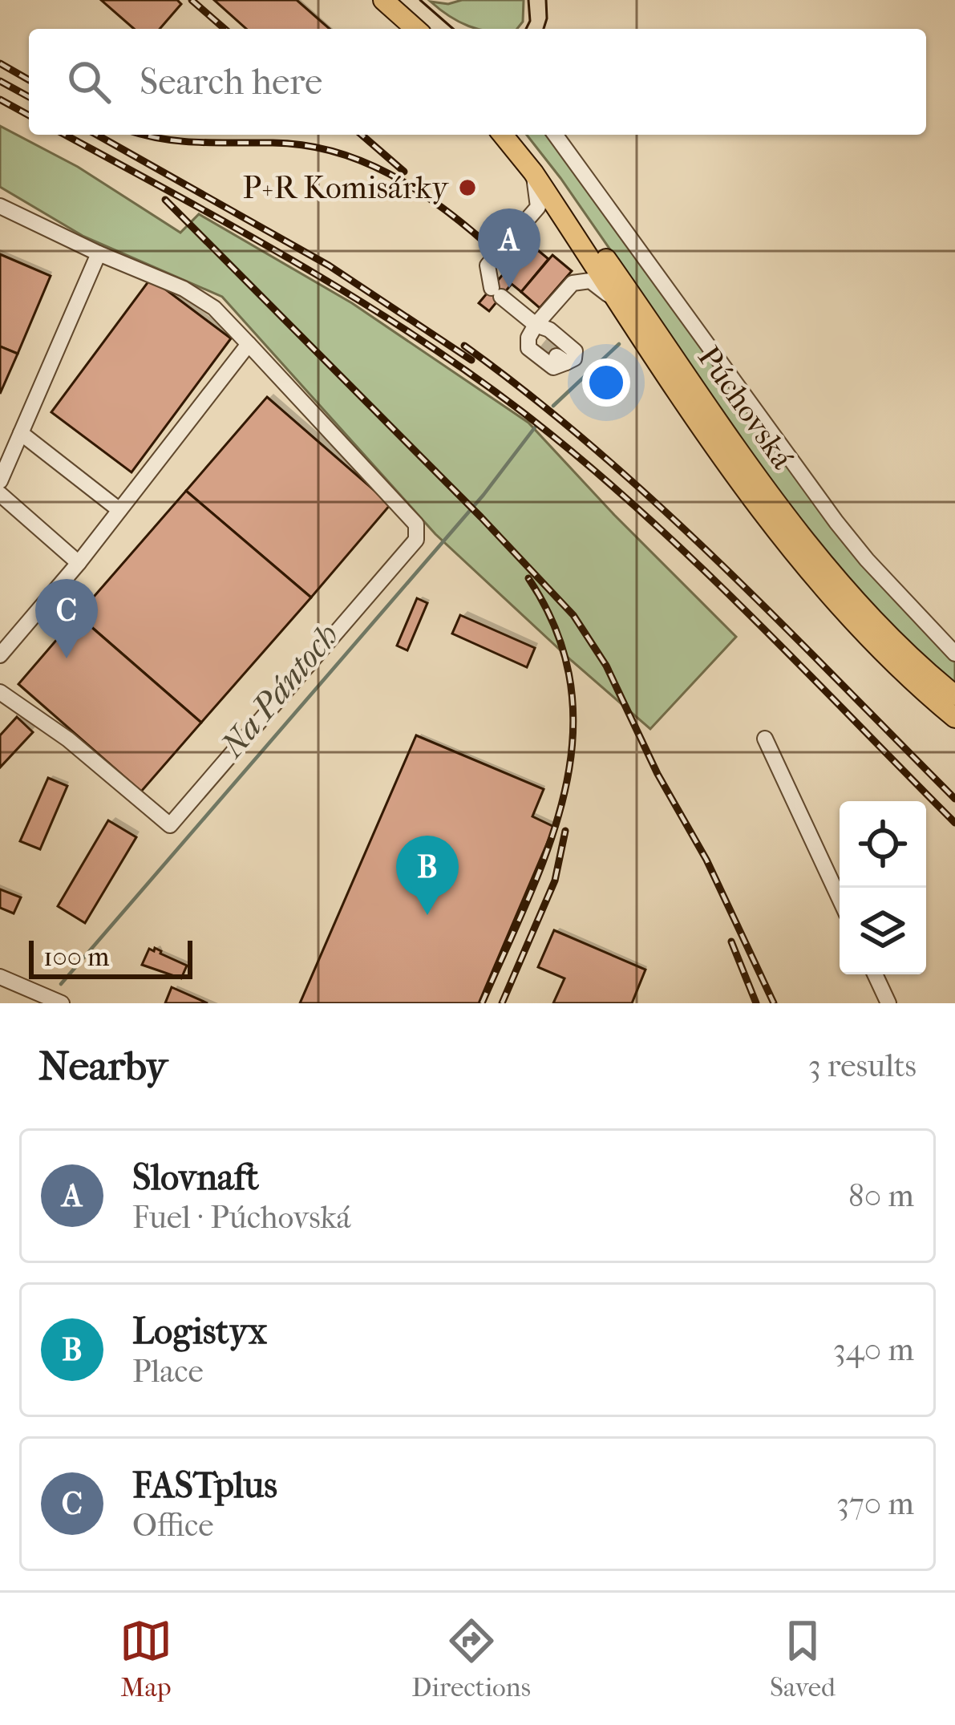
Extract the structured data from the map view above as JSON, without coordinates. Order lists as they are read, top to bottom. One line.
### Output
{"streets":{"main road":["Púchovská"]},"water":["Na Pántoch"],"places":["P+R Komisárky"],"scale_bar":"100 m","page":{"search":"Search here","pins":["A","C","B"],"scale":"100 m","heading":["Nearby","3 results"],"list":[{"mark":"A","name":"Slovnaft","note":"Fuel · Púchovská","value":"80 m"},{"mark":"B","name":"Logistyx","note":"Place","value":"340 m"},{"mark":"C","name":"FASTplus","note":"Office","value":"370 m"}],"nav":["Map","Directions","Saved"]}}
